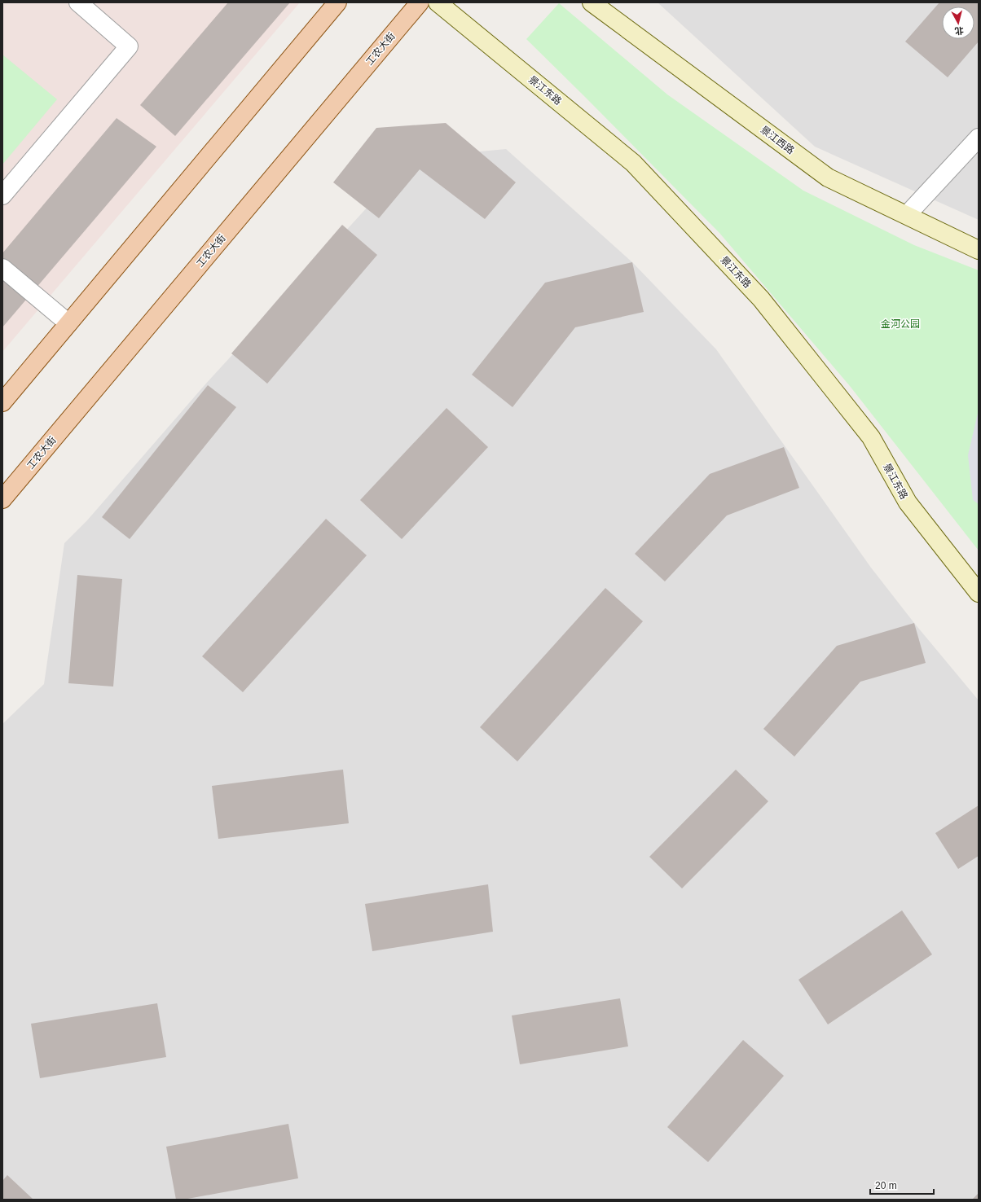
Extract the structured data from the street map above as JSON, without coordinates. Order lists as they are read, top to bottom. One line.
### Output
{"streets":{"main road":["工农大街","景江东路","景江西路"]},"parks":["金河公园"],"scale_bar":"20 m","north":"bottom"}
